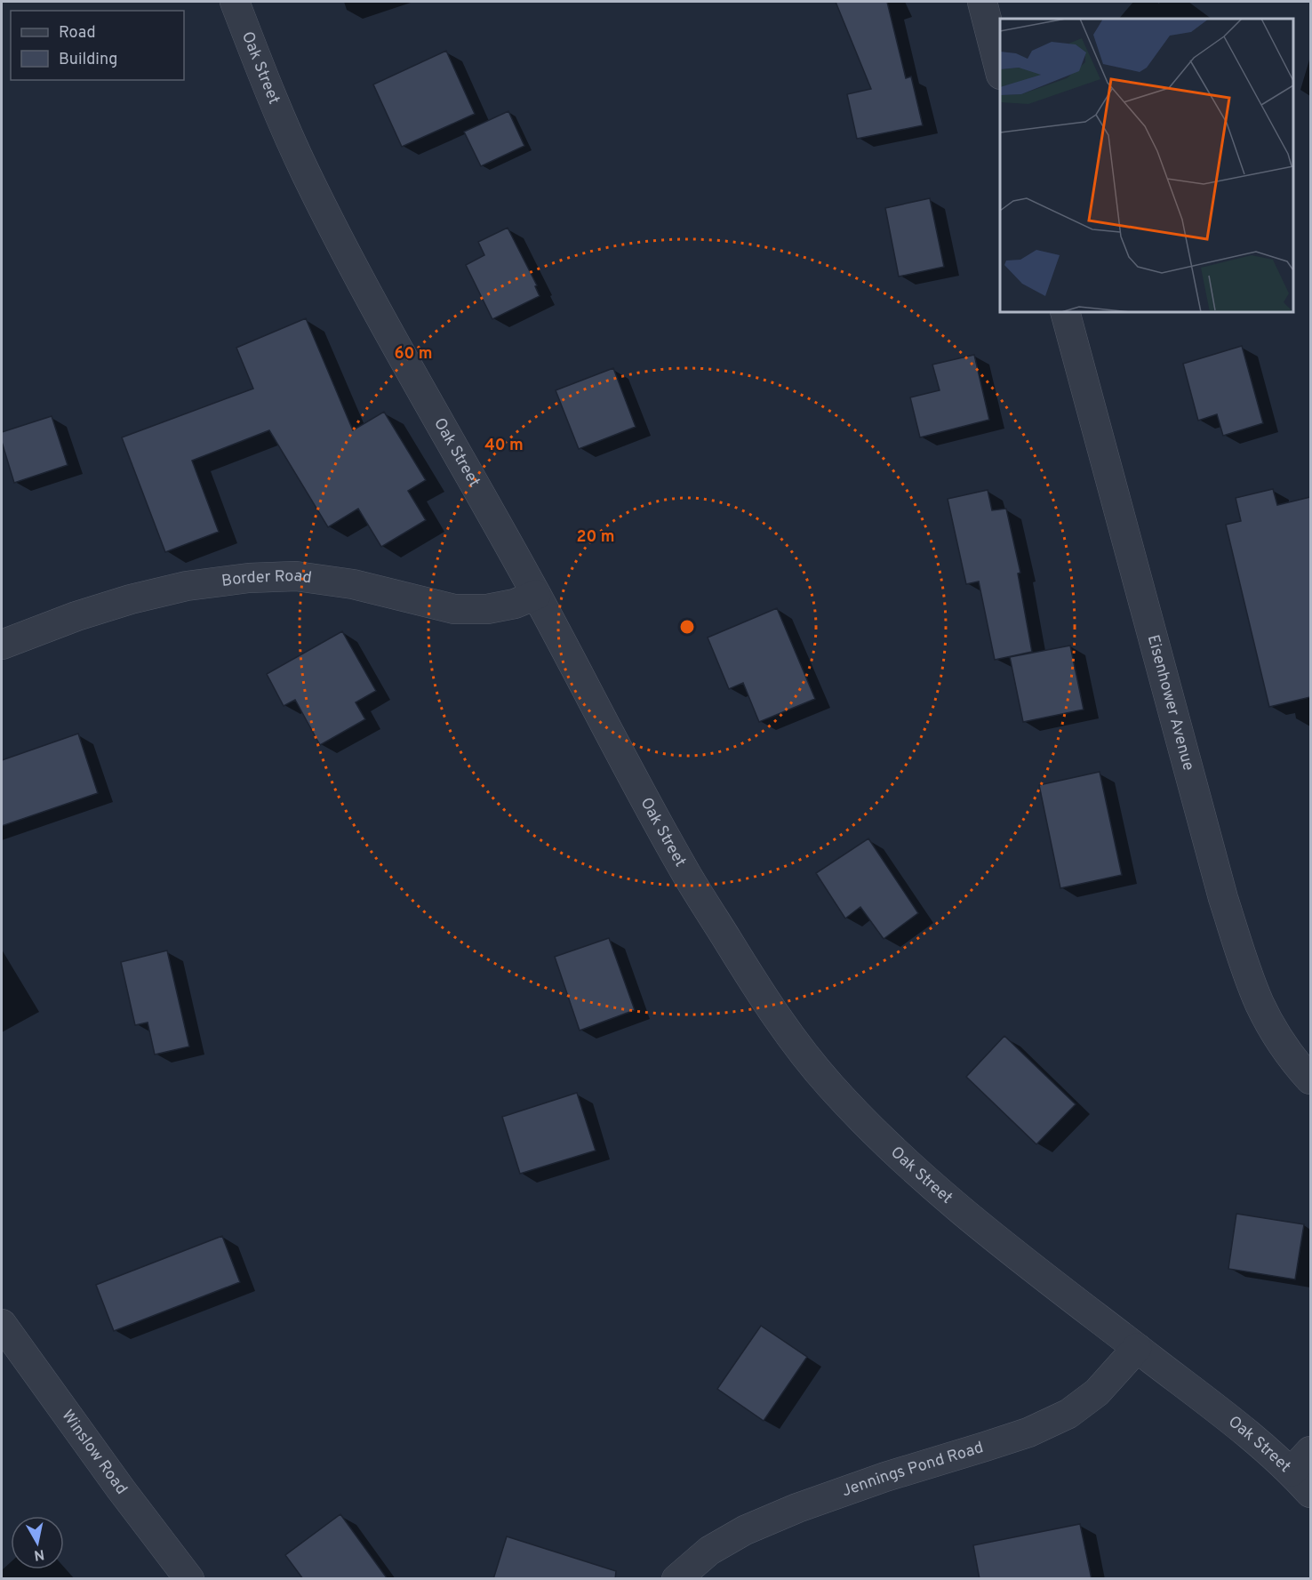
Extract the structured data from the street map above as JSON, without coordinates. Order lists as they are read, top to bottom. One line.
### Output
{"streets":{"street":["Oak Street","Border Road","Eisenhower Avenue","Winslow Road","Jennings Pond Road"]},"crossings":[["Oak Street","Border Road"],["Oak Street","Jennings Pond Road"]],"legend":["Road","Building"],"north":"bottom","rings":["60 m","40 m","20 m"]}
